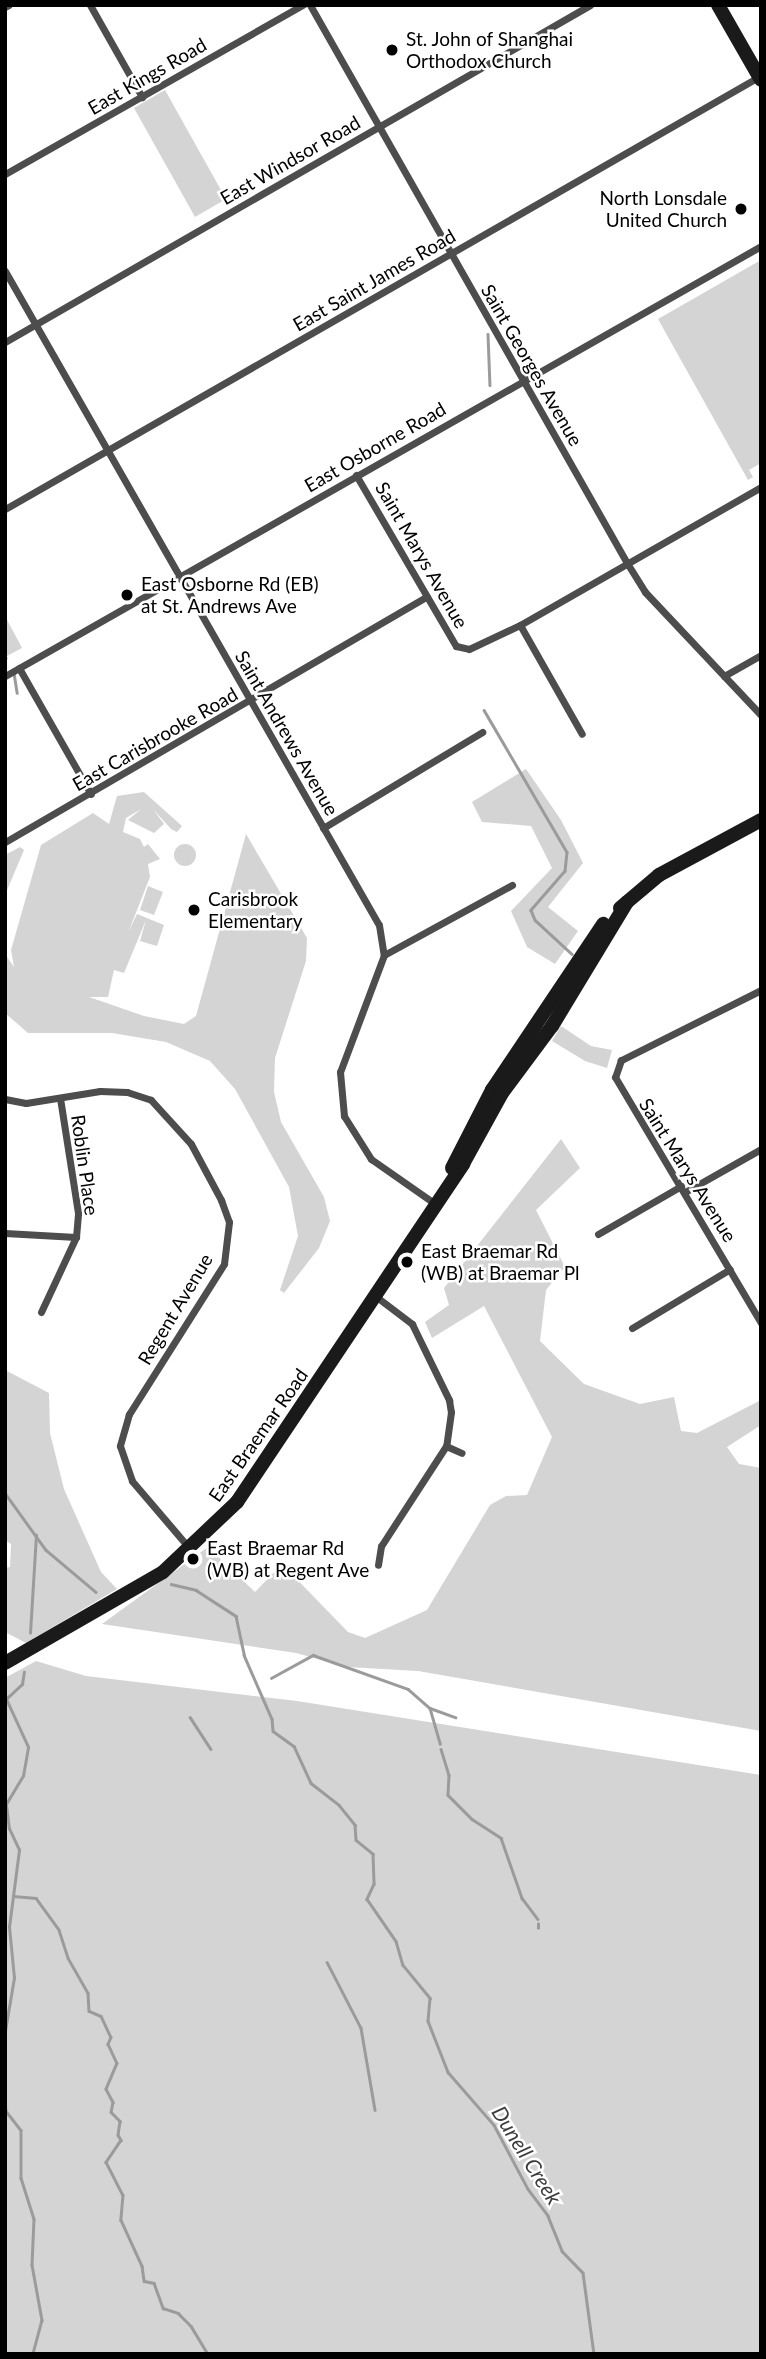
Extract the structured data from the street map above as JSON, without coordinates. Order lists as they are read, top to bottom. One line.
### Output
{"streets":{"street":["East Kings Road","East Windsor Road","East Saint James Road","Saint Georges Avenue","East Osborne Road","Saint Marys Avenue","Saint Andrews Avenue","East Carisbrooke Road","Roblin Place","Regent Avenue","East Braemar Road"]},"crossings":[["East Windsor Road","Saint Georges Avenue"],["East Windsor Road","Saint Andrews Avenue"],["East Saint James Road","Saint Georges Avenue"],["East Saint James Road","Saint Andrews Avenue"],["Saint Georges Avenue","East Osborne Road"],["East Osborne Road","Saint Marys Avenue"],["East Osborne Road","Saint Andrews Avenue"],["Saint Marys Avenue","East Carisbrooke Road"],["Saint Andrews Avenue","East Carisbrooke Road"],["Roblin Place","Regent Avenue"],["Regent Avenue","East Braemar Road"]],"water":["Dunell Creek"],"places":["St. John of Shanghai Orthodox Church","North Lonsdale United Church","East Osborne Rd (EB) at St. Andrews Ave","Carisbrook Elementary","East Braemar Rd (WB) at Braemar Pl","East Braemar Rd (WB) at Regent Ave"]}
